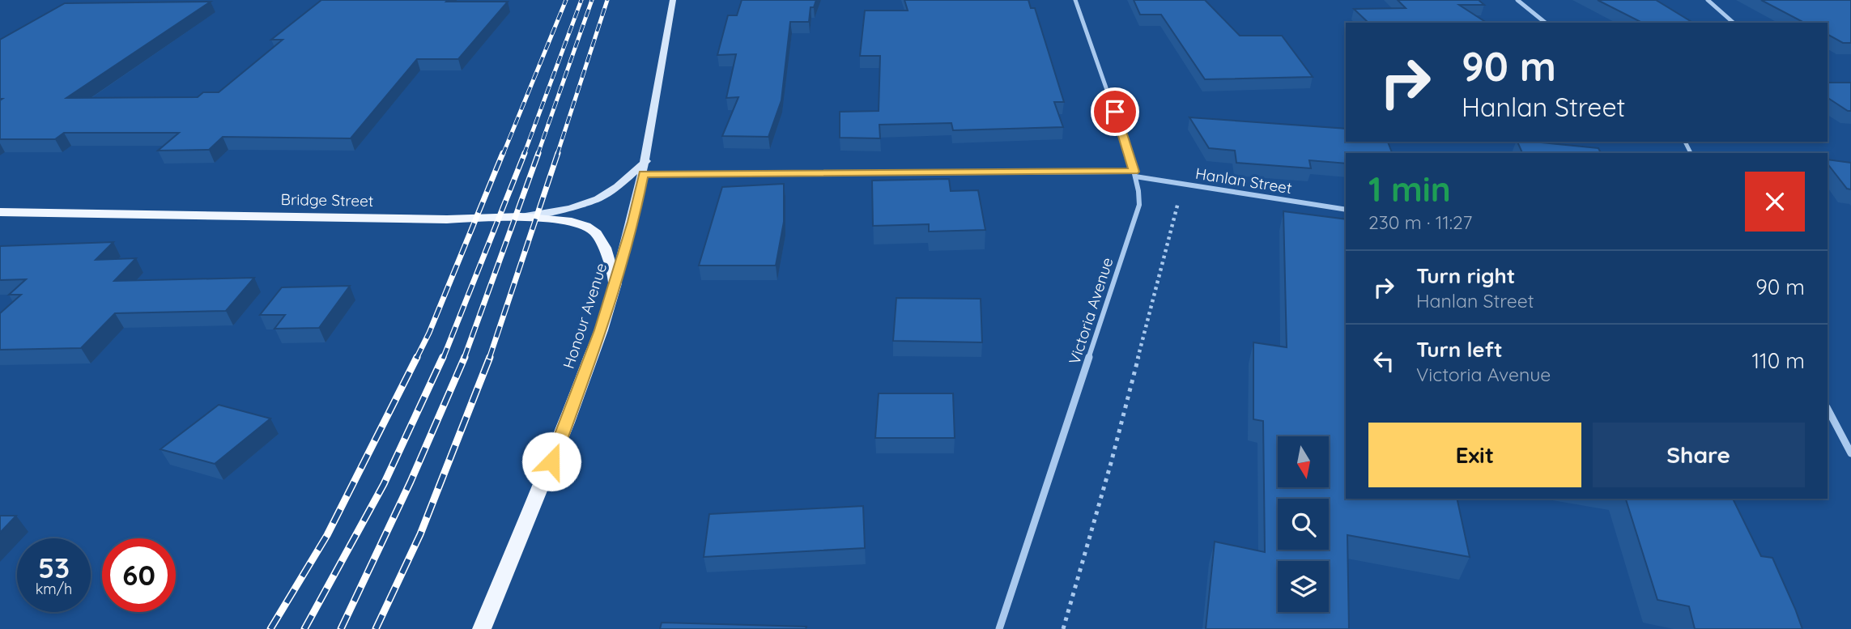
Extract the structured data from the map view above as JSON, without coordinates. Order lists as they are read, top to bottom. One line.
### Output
{"streets":{"main road":["Bridge Street","Honour Avenue"],"street":["Hanlan Street","Victoria Avenue"]},"crossings":[["Hanlan Street","Victoria Avenue"],["Hanlan Street","Honour Avenue"],["Bridge Street","Honour Avenue"]],"north":"bottom","page":{"turn":["90 m","Hanlan Street"],"heading":["1 min","230 m · 11:27"],"list":[{"name":"Turn right","note":"Hanlan Street","value":"90 m"},{"name":"Turn left","note":"Victoria Avenue","value":"110 m"}],"buttons":["Exit","Share"],"speed":"53 km/h","limit":"60"}}
